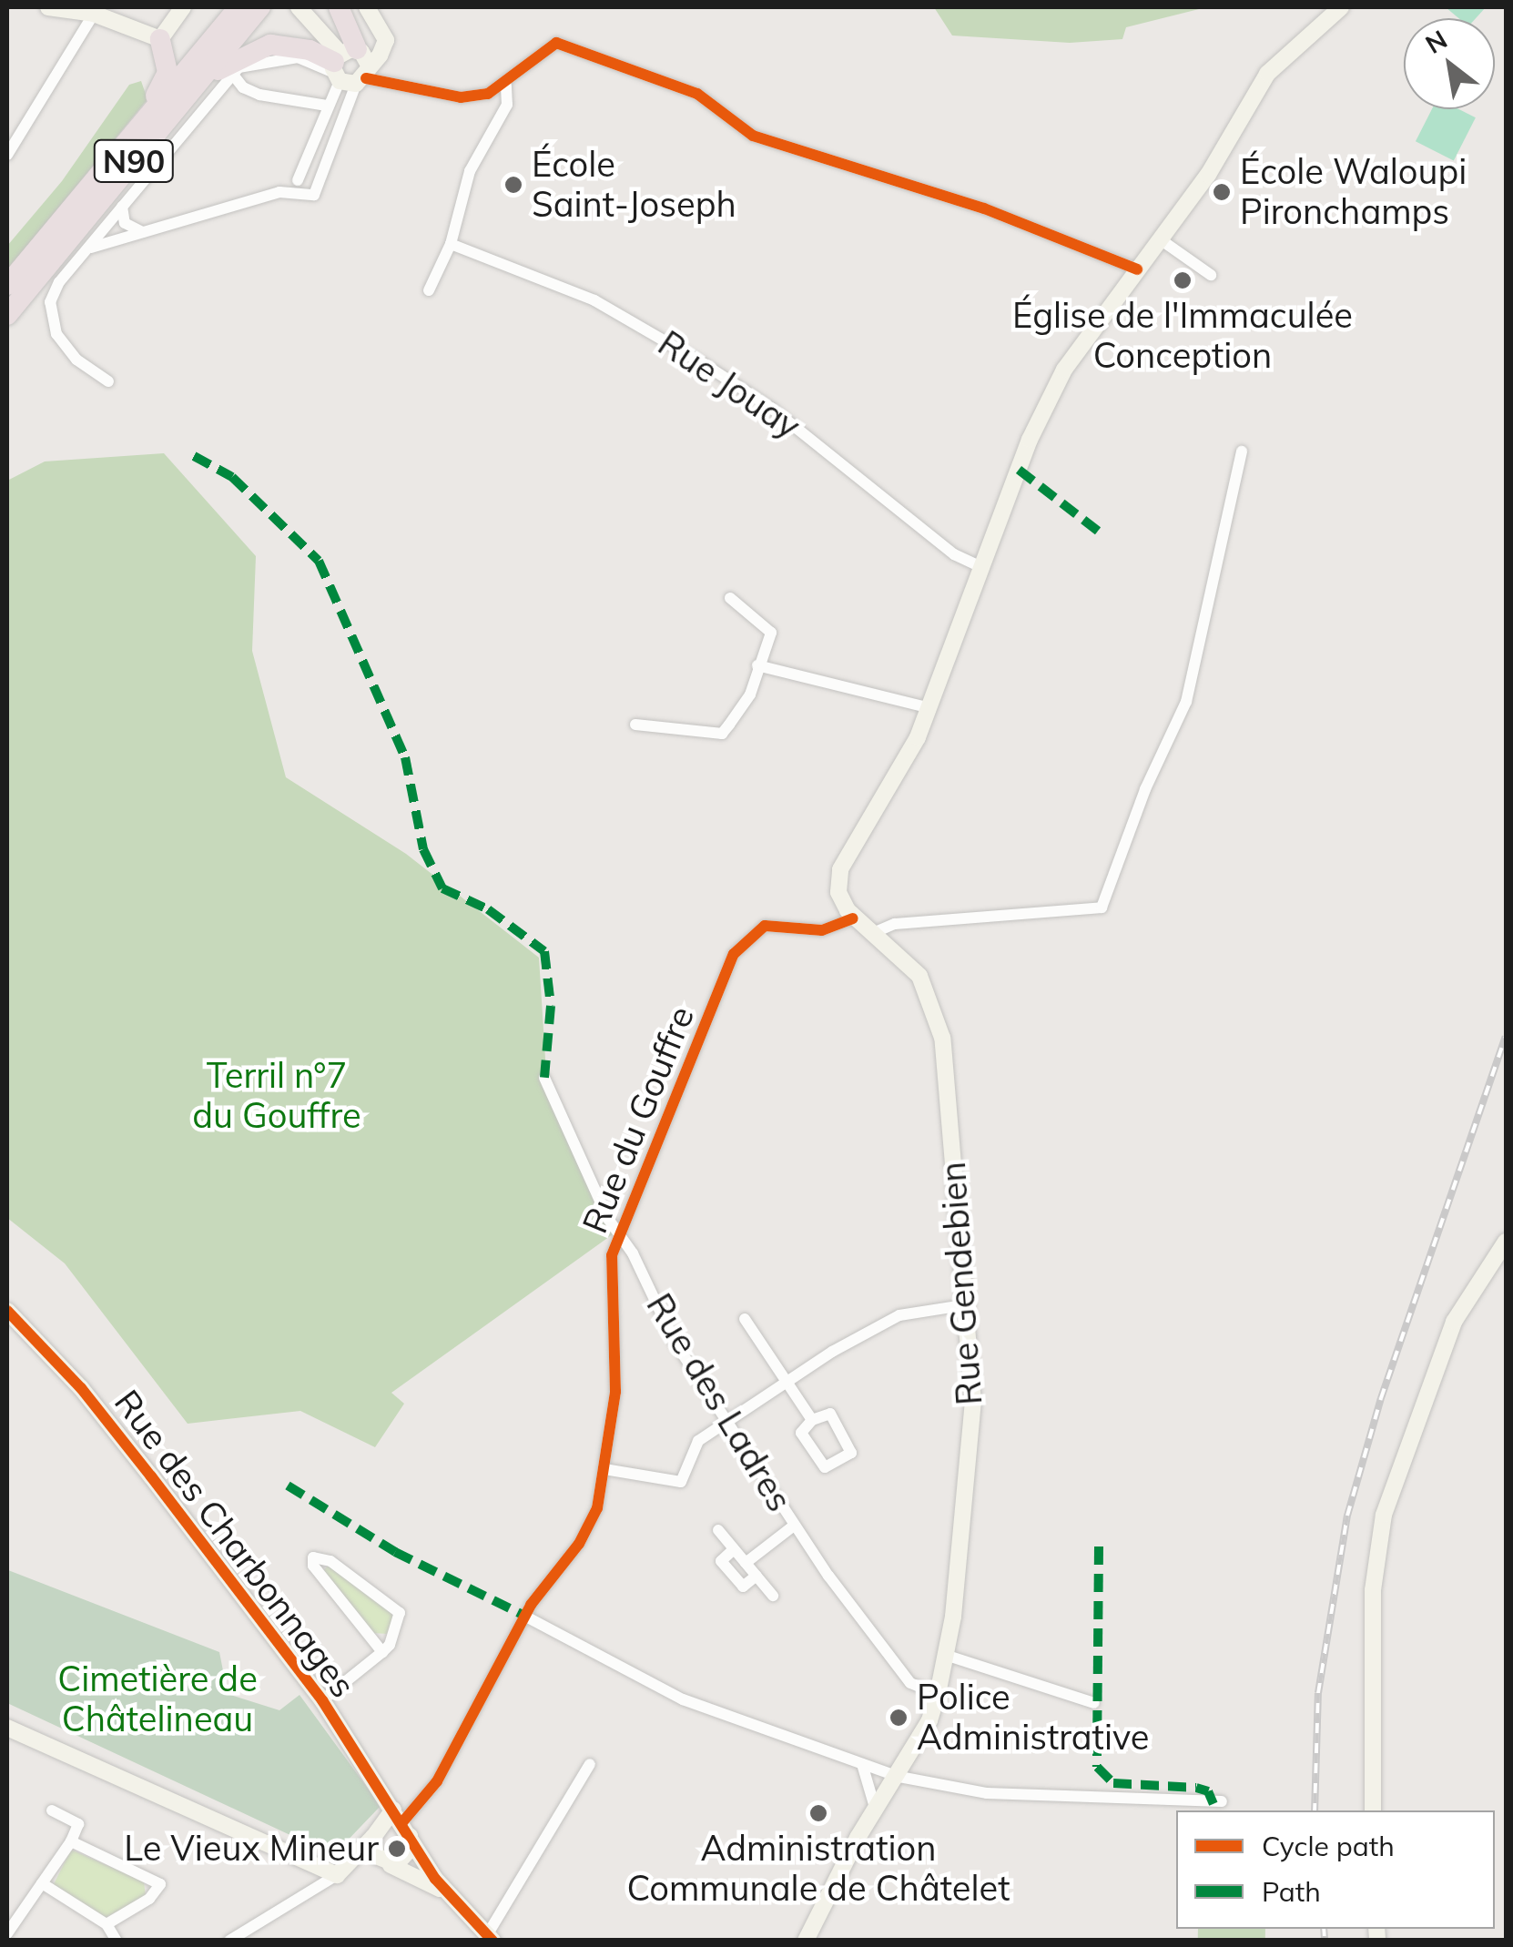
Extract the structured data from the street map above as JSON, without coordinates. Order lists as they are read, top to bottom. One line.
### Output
{"streets":{"highway":["N90"],"street":["Rue Jouay","Rue du Gouffre","Rue Gendebien","Rue des Ladres","Rue des Charbonnages"]},"crossings":[["Rue du Gouffre","Rue Gendebien"],["Rue du Gouffre","Rue des Ladres"],["Rue du Gouffre","Rue des Charbonnages"],["Rue Gendebien","Rue des Ladres"]],"parks":["Terril n°7 du Gouffre","Cimetière de Châtelineau"],"places":["École Saint-Joseph","École Waloupi Pironchamps","Église de l'Immaculée Conception","Police Administrative","Administration Communale de Châtelet","Le Vieux Mineur"],"legend":["Cycle path","Path"],"north":"top left"}
